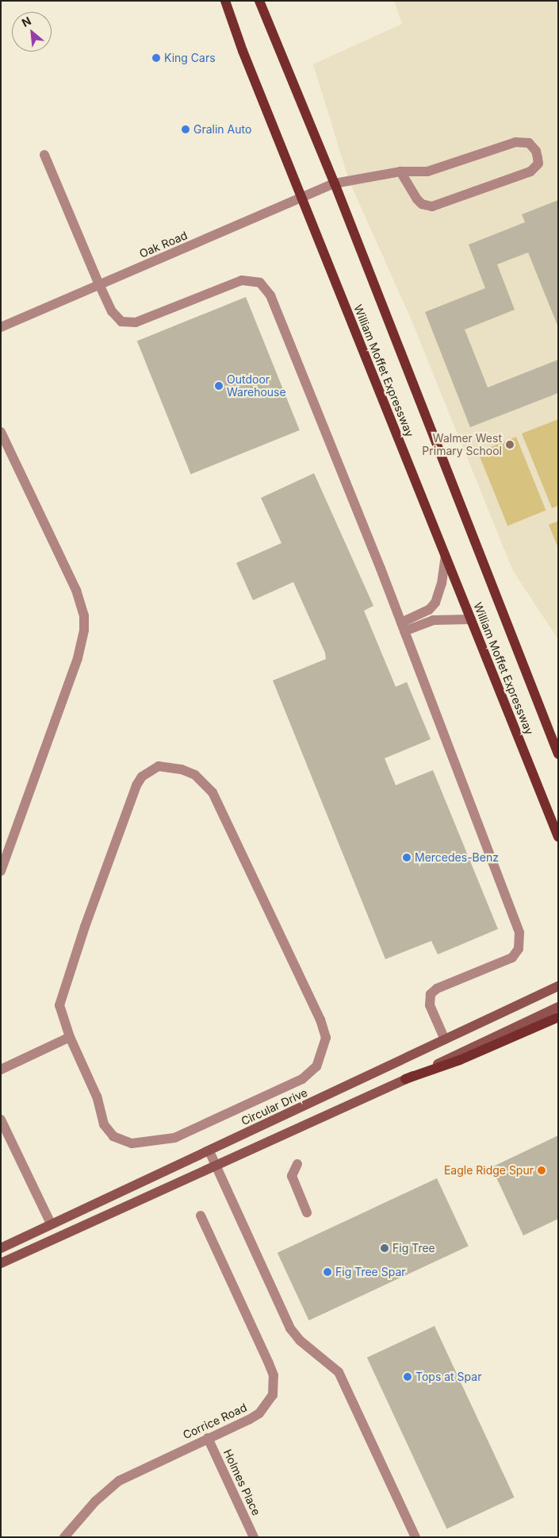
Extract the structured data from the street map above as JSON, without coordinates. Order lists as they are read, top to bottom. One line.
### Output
{"streets":{"main road":["William Moffet Expressway"],"street":["Oak Road","Circular Drive","Corrice Road","Holmes Place"]},"crossings":[["Oak Road","William Moffet Expressway"],["Corrice Road","Holmes Place"]],"places":["King Cars","Gralin Auto","Outdoor Warehouse","Walmer West Primary School","Mercedes-Benz","Eagle Ridge Spur","Fig Tree","Fig Tree Spar","Tops at Spar"],"north":"top left"}
